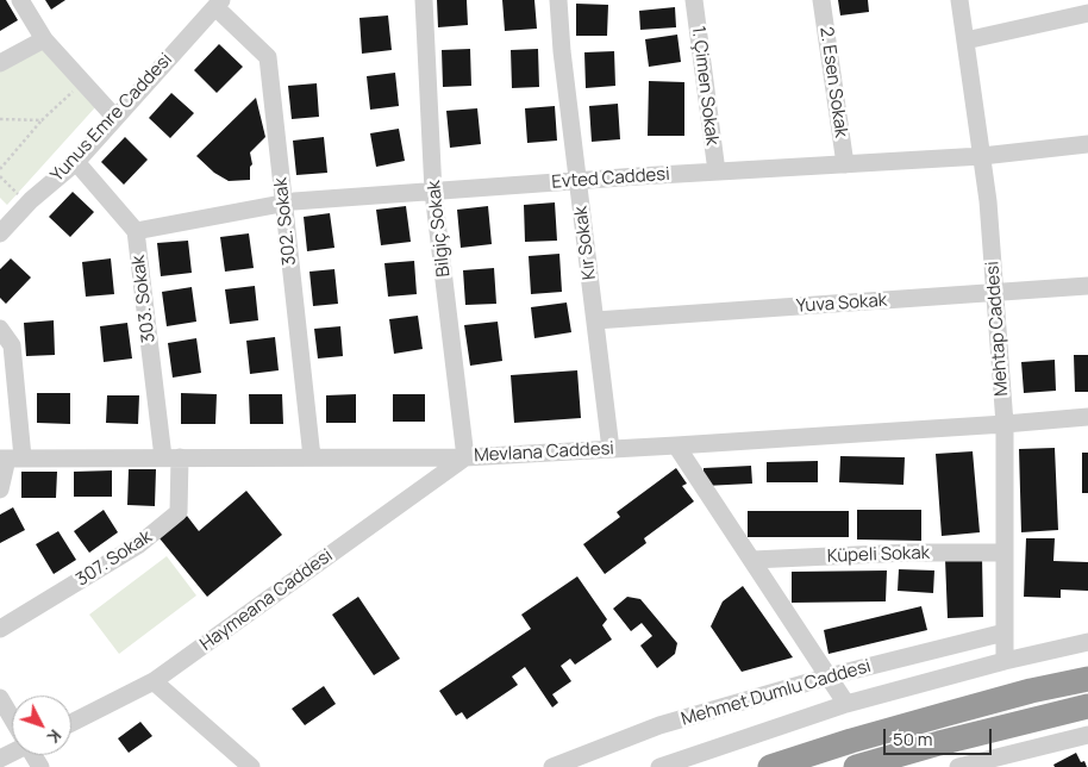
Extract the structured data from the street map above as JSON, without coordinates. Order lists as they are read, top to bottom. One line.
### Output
{"streets":{"street":["2. Esen Sokak","1. Çimen Sokak","Yunus Emre Caddesi","Evted Caddesi","302. Sokak","Bilgiç Sokak","Kır Sokak","303. Sokak","Yuva Sokak","Mehtap Caddesi","Mevlana Caddesi","Küpeli Sokak","307. Sokak","Haymeana Caddesi","Mehmet Dumlu Caddesi"]},"crossings":[["2. Esen Sokak","Evted Caddesi"],["1. Çimen Sokak","Evted Caddesi"],["Yunus Emre Caddesi","302. Sokak"],["Yunus Emre Caddesi","303. Sokak"],["Evted Caddesi","302. Sokak"],["Evted Caddesi","Bilgiç Sokak"],["Evted Caddesi","Kır Sokak"],["Evted Caddesi","303. Sokak"],["Evted Caddesi","Mehtap Caddesi"],["302. Sokak","Mevlana Caddesi"],["Bilgiç Sokak","Mevlana Caddesi"],["Bilgiç Sokak","Haymeana Caddesi"],["Kır Sokak","Yuva Sokak"],["Kır Sokak","Mevlana Caddesi"],["303. Sokak","Mevlana Caddesi"],["303. Sokak","307. Sokak"],["Yuva Sokak","Mehtap Caddesi"],["Mehtap Caddesi","Mevlana Caddesi"],["Mehtap Caddesi","Küpeli Sokak"],["Mehtap Caddesi","Mehmet Dumlu Caddesi"],["Mevlana Caddesi","307. Sokak"],["Mevlana Caddesi","Haymeana Caddesi"]],"scale_bar":"50 m","north":"bottom right"}
